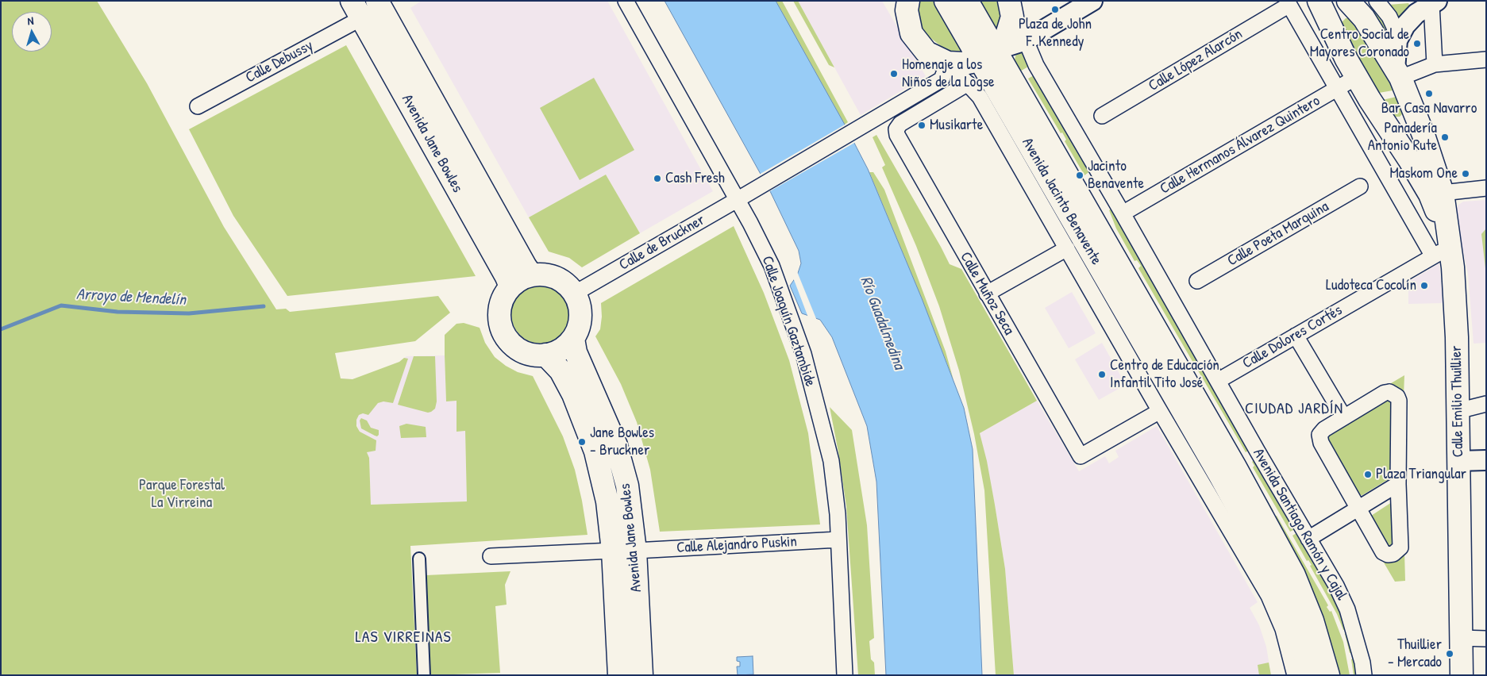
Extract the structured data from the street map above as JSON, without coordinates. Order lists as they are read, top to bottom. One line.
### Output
{"streets":{"main road":["Avenida Jane Bowles","Avenida Jacinto Benavente","Calle Emilio Thuillier","Avenida Santiago Ramón y Cajal"],"street":["Calle López Alarcón","Calle Debussy","Calle Hermanos Álvarez Quintero","Calle Poeta Marquina","Calle de Bruckner","Calle Muñoz Seca","Calle Joaquín Gaztambide","Calle Dolores Cortés","Calle Alejandro Puskin"]},"crossings":[["Calle López Alarcón","Calle Emilio Thuillier"],["Calle Debussy","Avenida Jane Bowles"],["Avenida Jane Bowles","Calle de Bruckner"],["Avenida Jane Bowles","Calle Alejandro Puskin"],["Calle Hermanos Álvarez Quintero","Calle Emilio Thuillier"],["Avenida Jacinto Benavente","Calle de Bruckner"],["Avenida Jacinto Benavente","Calle Muñoz Seca"],["Avenida Jacinto Benavente","Avenida Santiago Ramón y Cajal"],["Calle de Bruckner","Calle Joaquín Gaztambide"],["Calle Muñoz Seca","Avenida Santiago Ramón y Cajal"],["Calle Joaquín Gaztambide","Calle Alejandro Puskin"],["Calle Dolores Cortés","Calle Emilio Thuillier"],["Calle Dolores Cortés","Avenida Santiago Ramón y Cajal"]],"districts":["CIUDAD JARDÍN","LAS VIRREINAS"],"water":["Arroyo de Mendelín","Río Guadalmedina"],"parks":["Parque Forestal La Virreina"],"places":["Plaza de John F. Kennedy","Centro Social de Mayores Coronado","Homenaje a los Niños de la Logse","Bar Casa Navarro","Musikarte","Panadería Antonio Rute","Maskom One","Jacinto Benavente","Cash Fresh","Ludoteca Cocolín","Centro de Educación Infantil Tito José","Jane Bowles - Bruckner","Plaza Triangular","Thuillier - Mercado"],"north":"top"}
